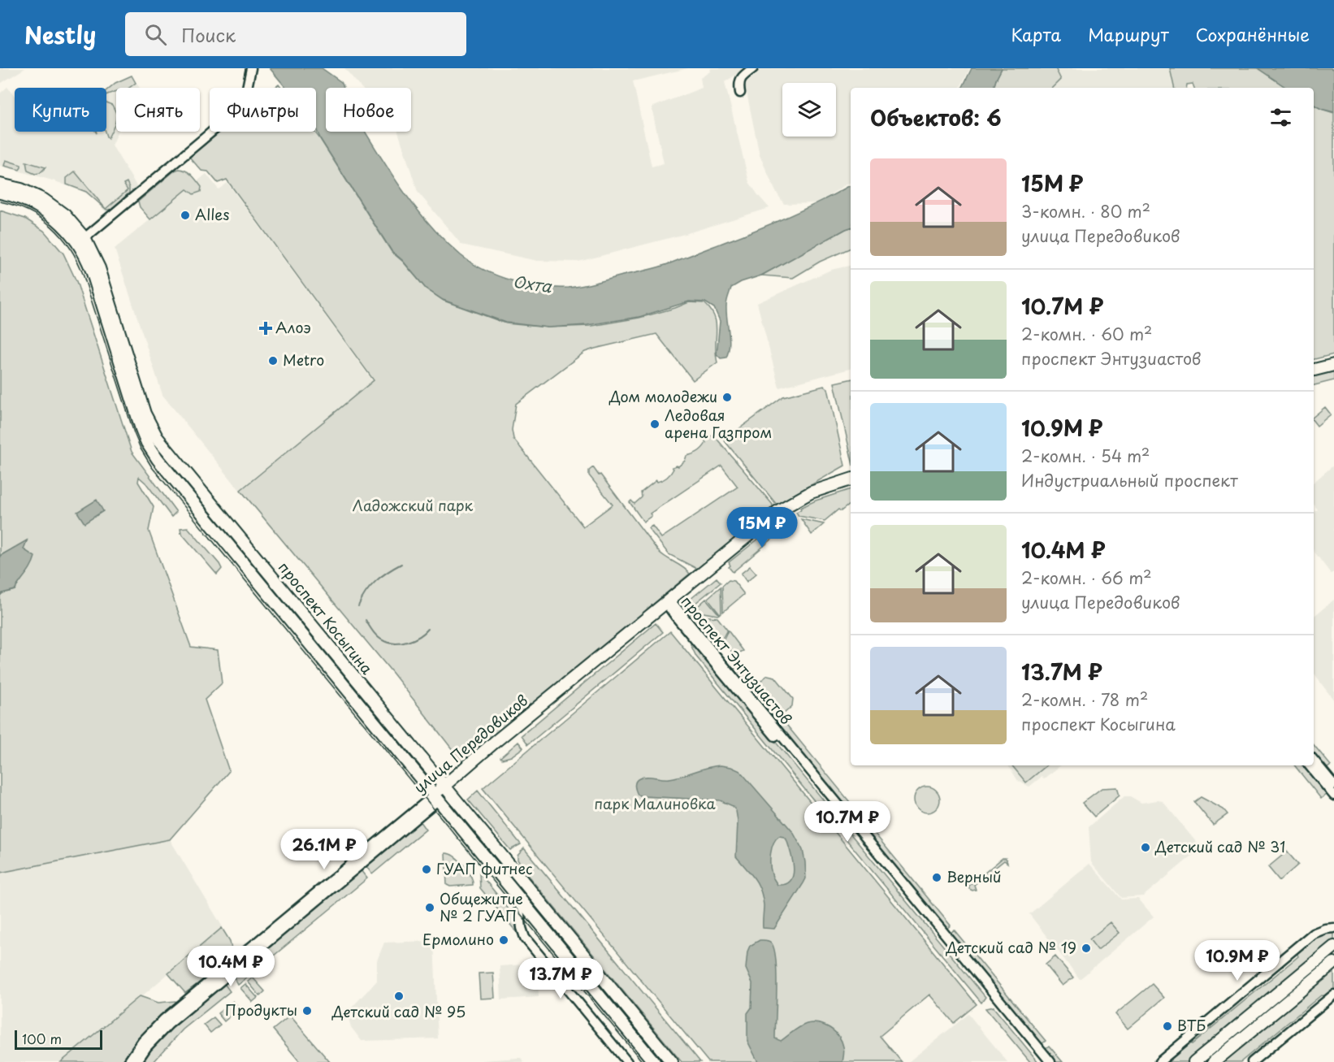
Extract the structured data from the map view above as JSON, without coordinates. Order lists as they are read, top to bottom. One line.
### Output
{"streets":{"main road":["проспект Косыгина","улица Передовиков"],"street":["проспект Энтузиастов"]},"crossings":[["проспект Косыгина","улица Передовиков"],["проспект Энтузиастов","улица Передовиков"]],"water":["Охта"],"parks":["Ладожский парк","парк Малиновка"],"places":{"other":["Alles","Metro","Дом молодежи","Ледовая арена Газпром","Детский сад № 31","ГУАП фитнес","Верный","Общежитие № 2 ГУАП","Ермолино","Детский сад № 19","Детский сад № 95","Продукты","ВТБ"],"health":["Алоэ"]},"scale_bar":"100 m","page":{"header":"Nestly","search":"Поиск","nav":["Карта","Маршрут","Сохранённые"],"chip":["Купить","Снять","Фильтры","Новое"],"heading":"Объектов: 6","list":[{"name":"15M ₽","note":"3-комн. · 80 m² · улица Передовиков"},{"name":"10.7M ₽","note":"2-комн. · 60 m² · проспект Энтузиастов"},{"name":"10.9M ₽","note":"2-комн. · 54 m² · Индустриальный проспект"},{"name":"10.4M ₽","note":"2-комн. · 66 m² · улица Передовиков"},{"name":"13.7M ₽","note":"2-комн. · 78 m² · проспект Косыгина"}],"price":["15M ₽","10.7M ₽","26.1M ₽","10.9M ₽","10.4M ₽","13.7M ₽"],"scale":"100 m"}}
